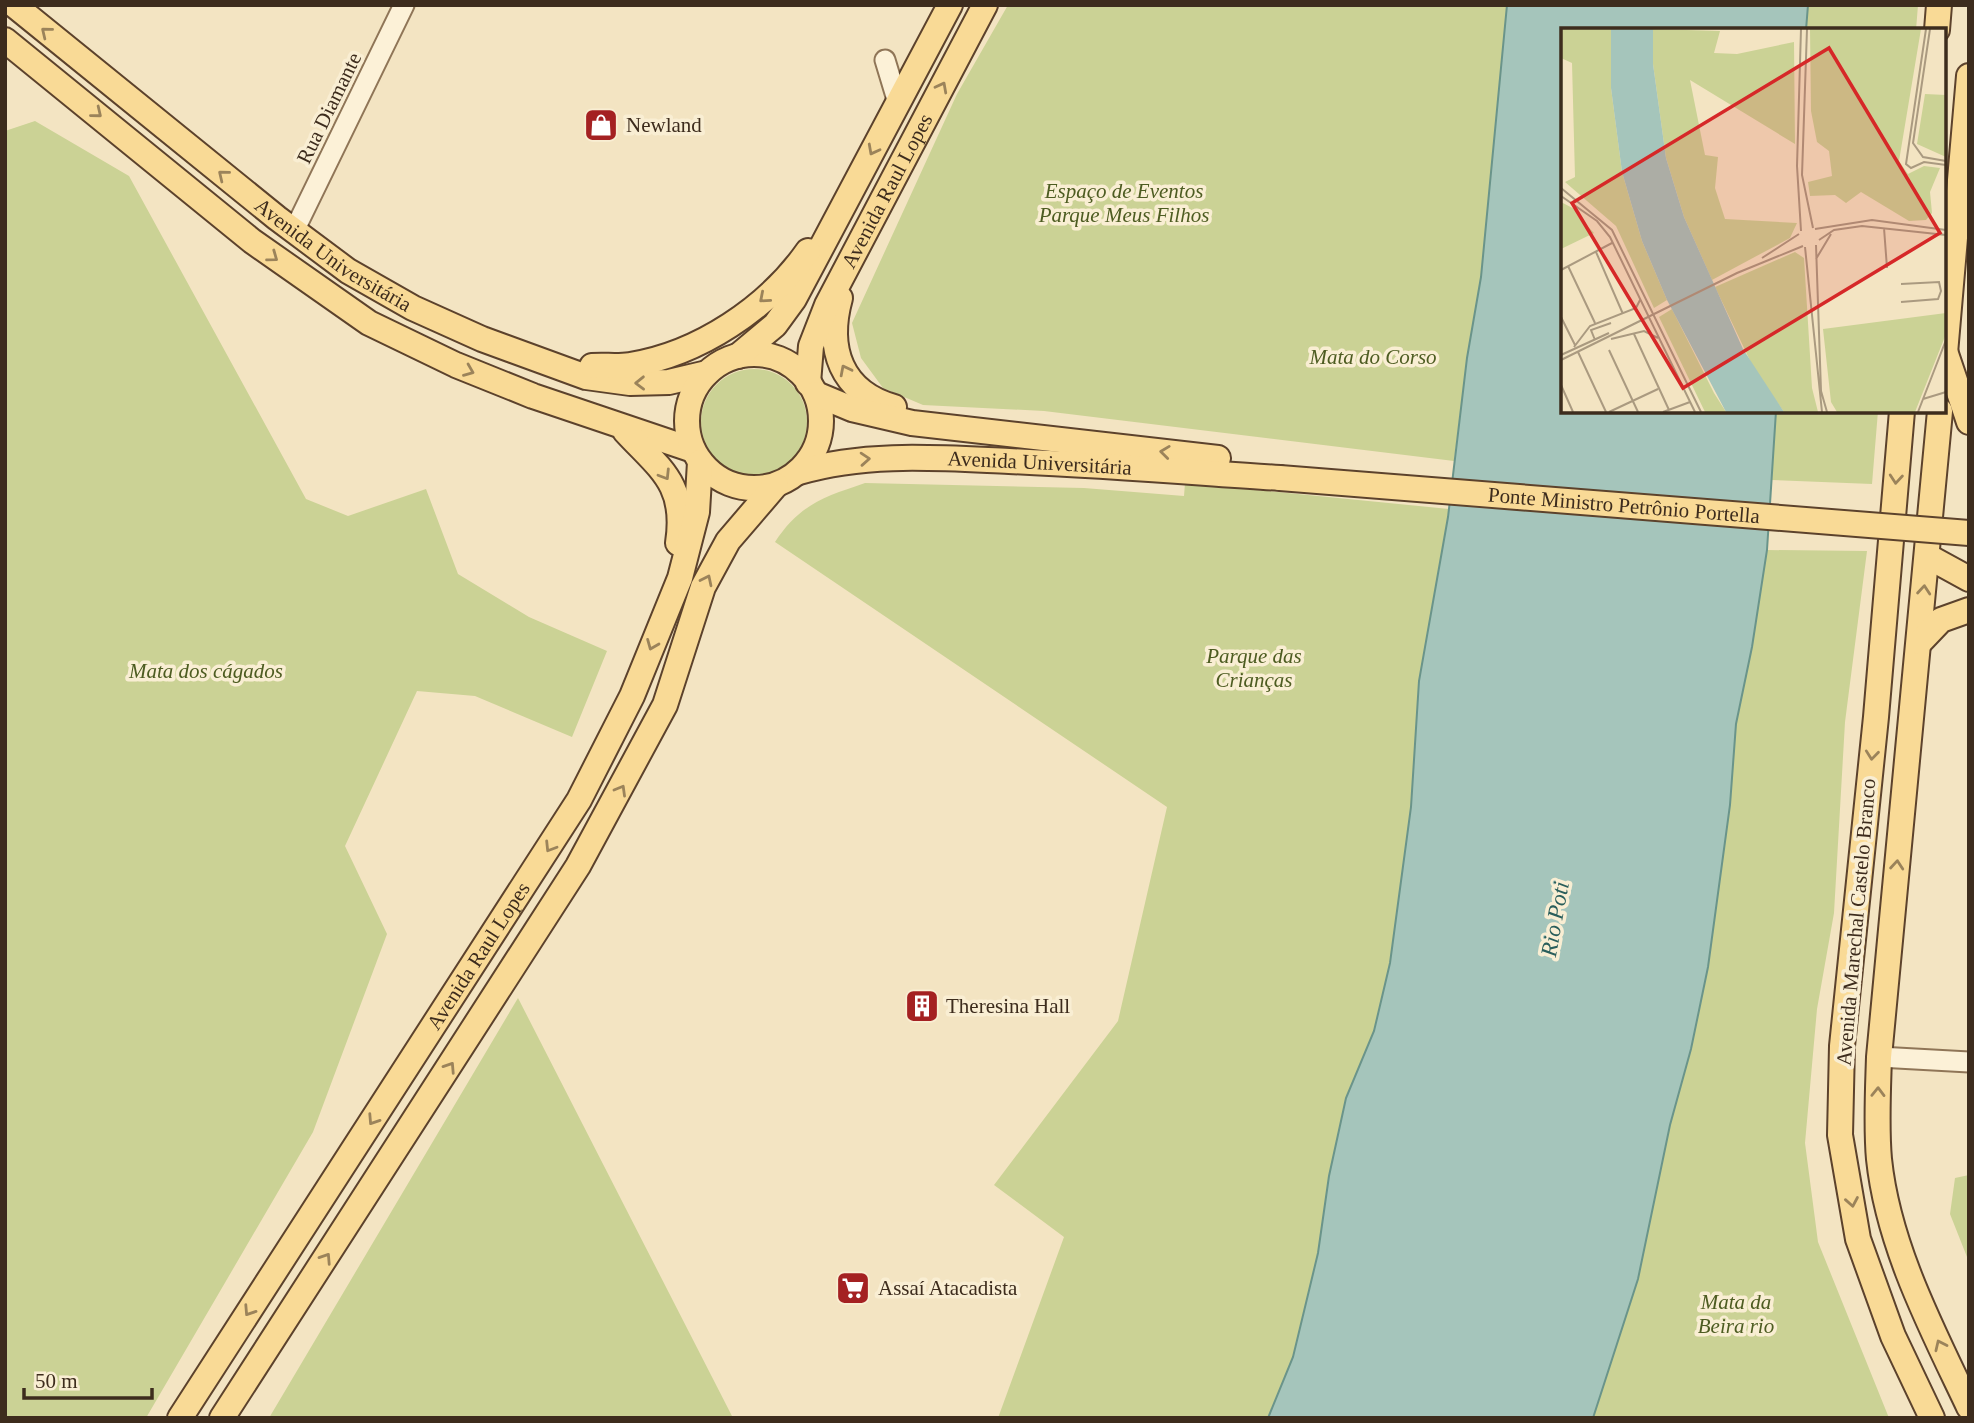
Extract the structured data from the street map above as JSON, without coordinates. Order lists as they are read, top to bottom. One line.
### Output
{"streets":{"main road":["Avenida Raul Lopes","Avenida Universitária","Ponte Ministro Petrônio Portella","Avenida Marechal Castelo Branco"],"street":["Rua Diamante"]},"crossings":[["Rua Diamante","Avenida Universitária"],["Avenida Raul Lopes","Avenida Universitária"],["Avenida Universitária","Ponte Ministro Petrônio Portella"]],"water":["Rio Poti"],"parks":["Espaço de Eventos Parque Meus Filhos","Mata do Corso","Parque das Crianças","Mata dos cágados","Mata da Beira rio"],"places":{"shop":["Newland"],"building":["Theresina Hall"],"supermarket":["Assaí Atacadista"]},"scale_bar":"50 m"}
